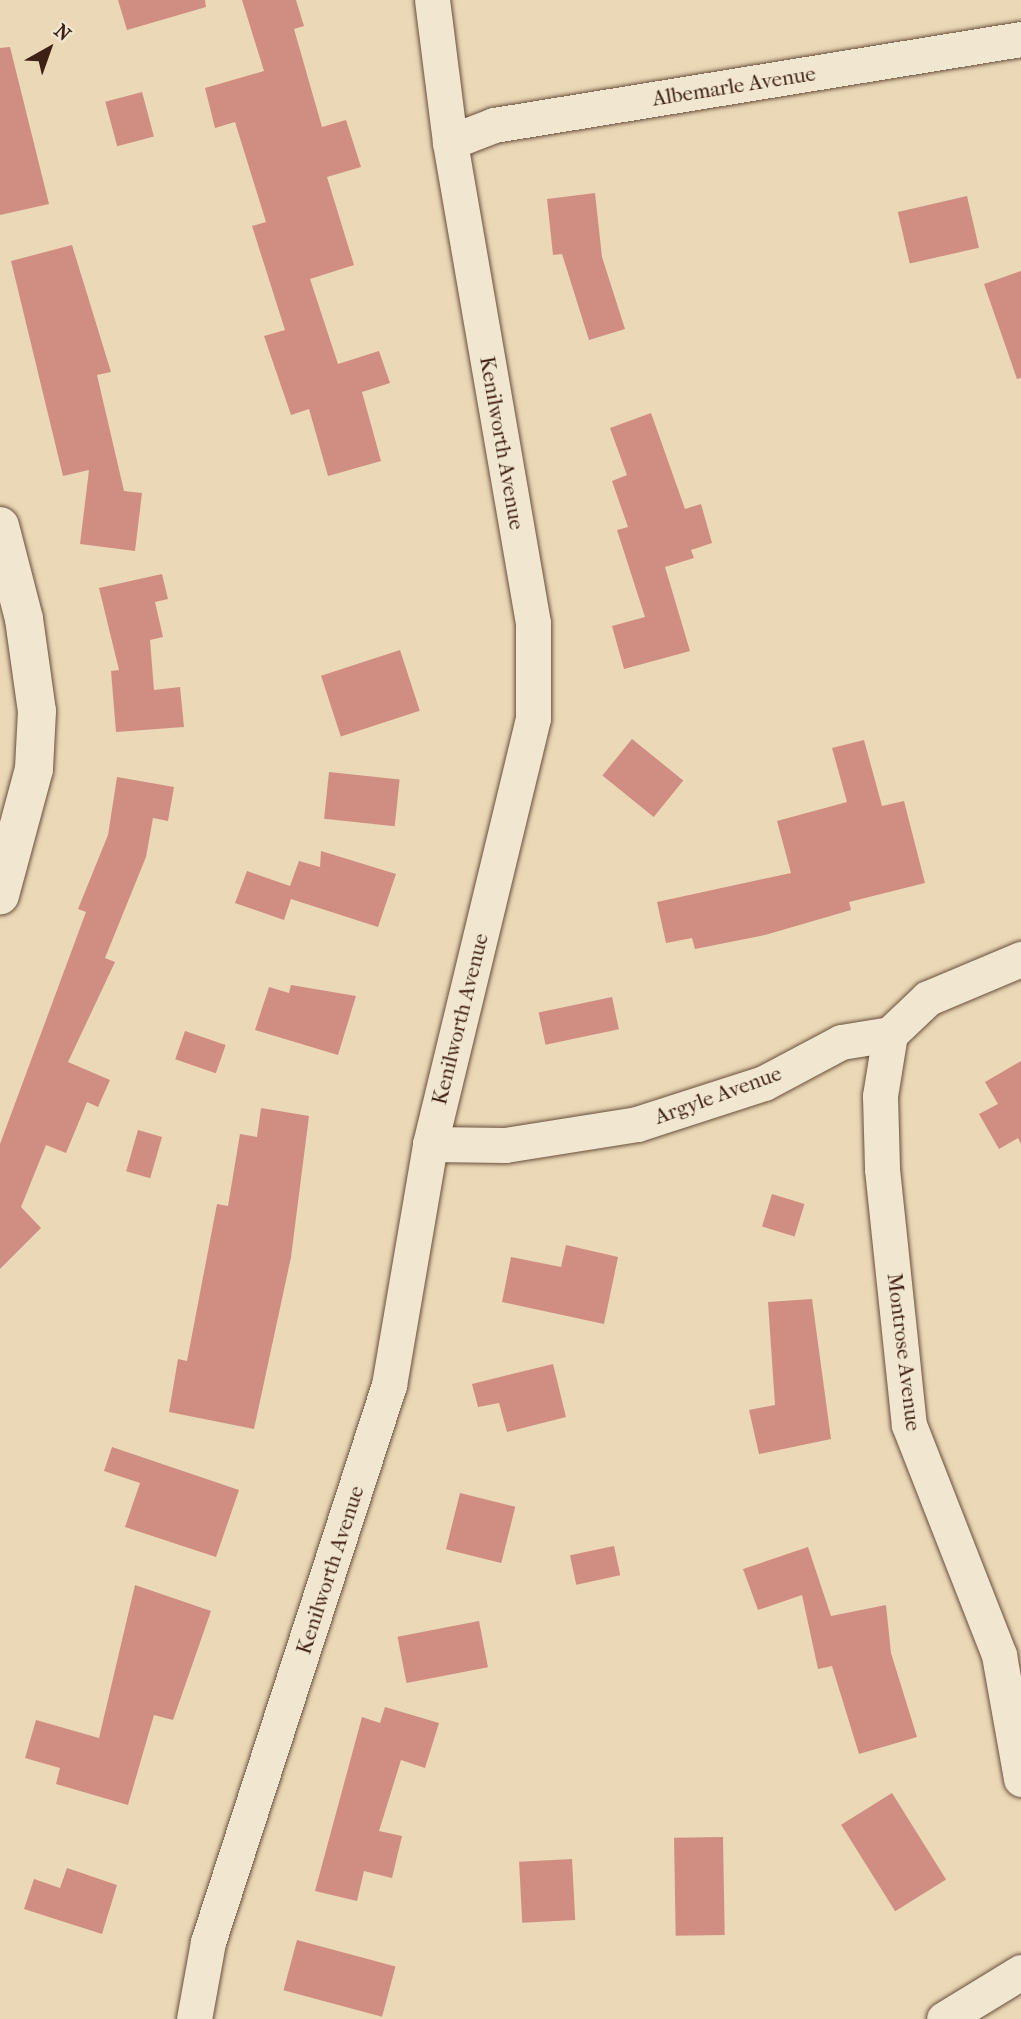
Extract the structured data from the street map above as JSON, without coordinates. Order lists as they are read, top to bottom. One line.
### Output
{"streets":{"street":["Albemarle Avenue","Kenilworth Avenue","Argyle Avenue","Montrose Avenue"]},"crossings":[["Albemarle Avenue","Kenilworth Avenue"],["Kenilworth Avenue","Argyle Avenue"],["Argyle Avenue","Montrose Avenue"]],"north":"top right"}
